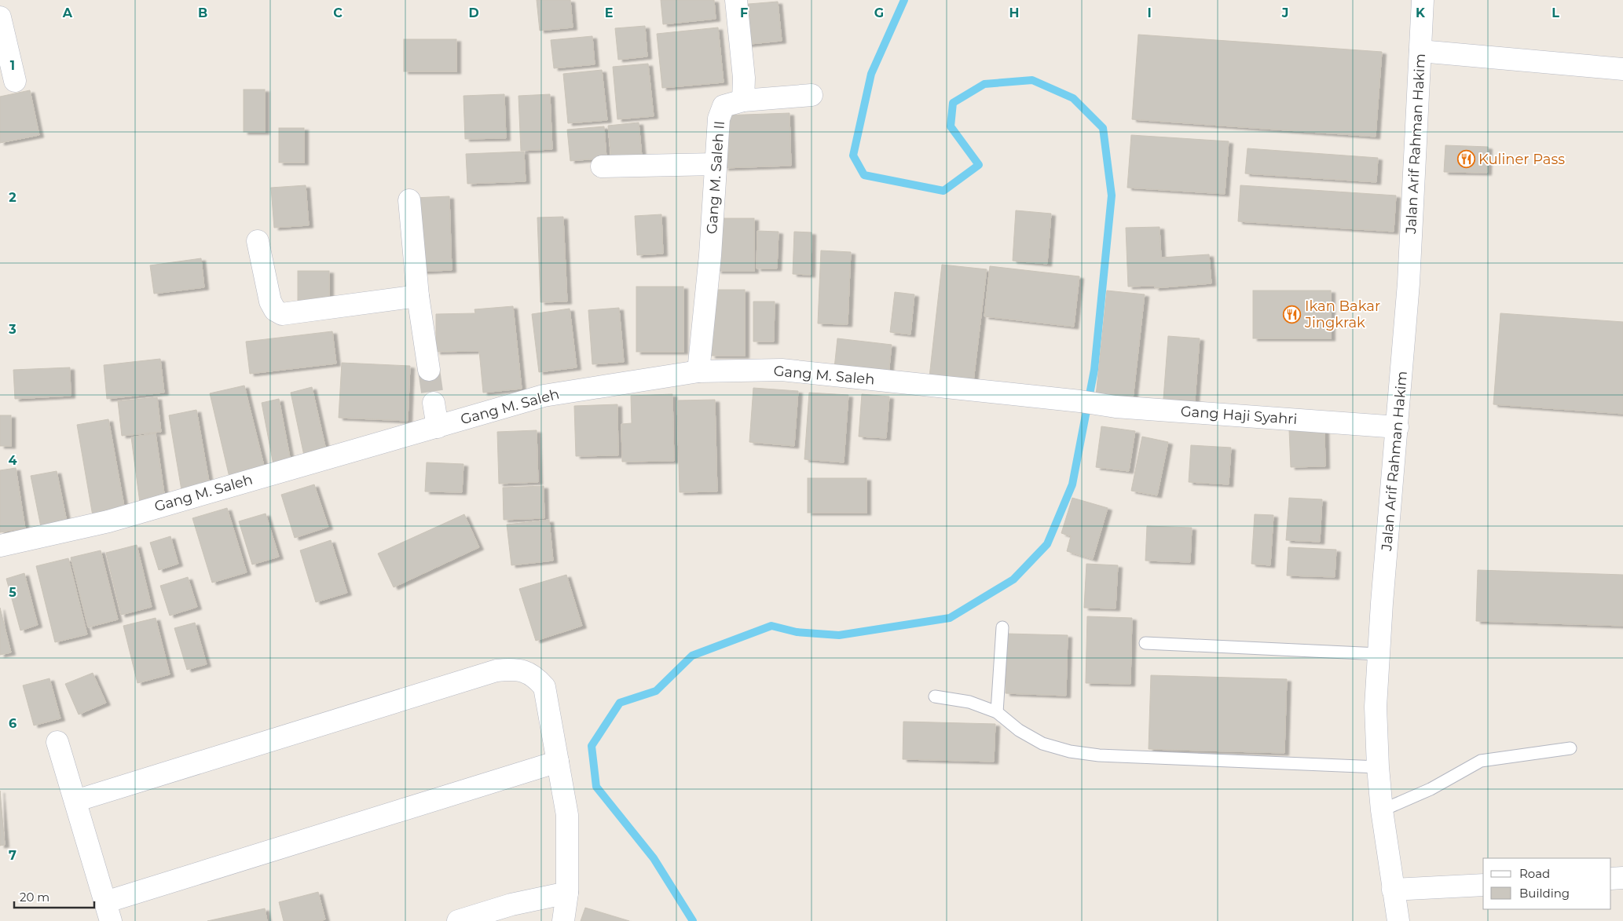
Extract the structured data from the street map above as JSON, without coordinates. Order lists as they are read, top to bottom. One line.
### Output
{"streets":{"street":["Jalan Arif Rahman Hakim","Gang M. Saleh II","Gang M. Saleh","Gang Haji Syahri"]},"crossings":[["Jalan Arif Rahman Hakim","Gang Haji Syahri"],["Gang M. Saleh II","Gang M. Saleh"],["Gang M. Saleh","Gang Haji Syahri"]],"places":{"restaurant":["Kuliner Pass","Ikan Bakar Jingkrak"]},"legend":["Road","Building"],"scale_bar":"20 m","grid":{"columns":["A","B","C","D","E","F","G","H","I","J","K","L"],"rows":["1","2","3","4","5","6","7"]}}
